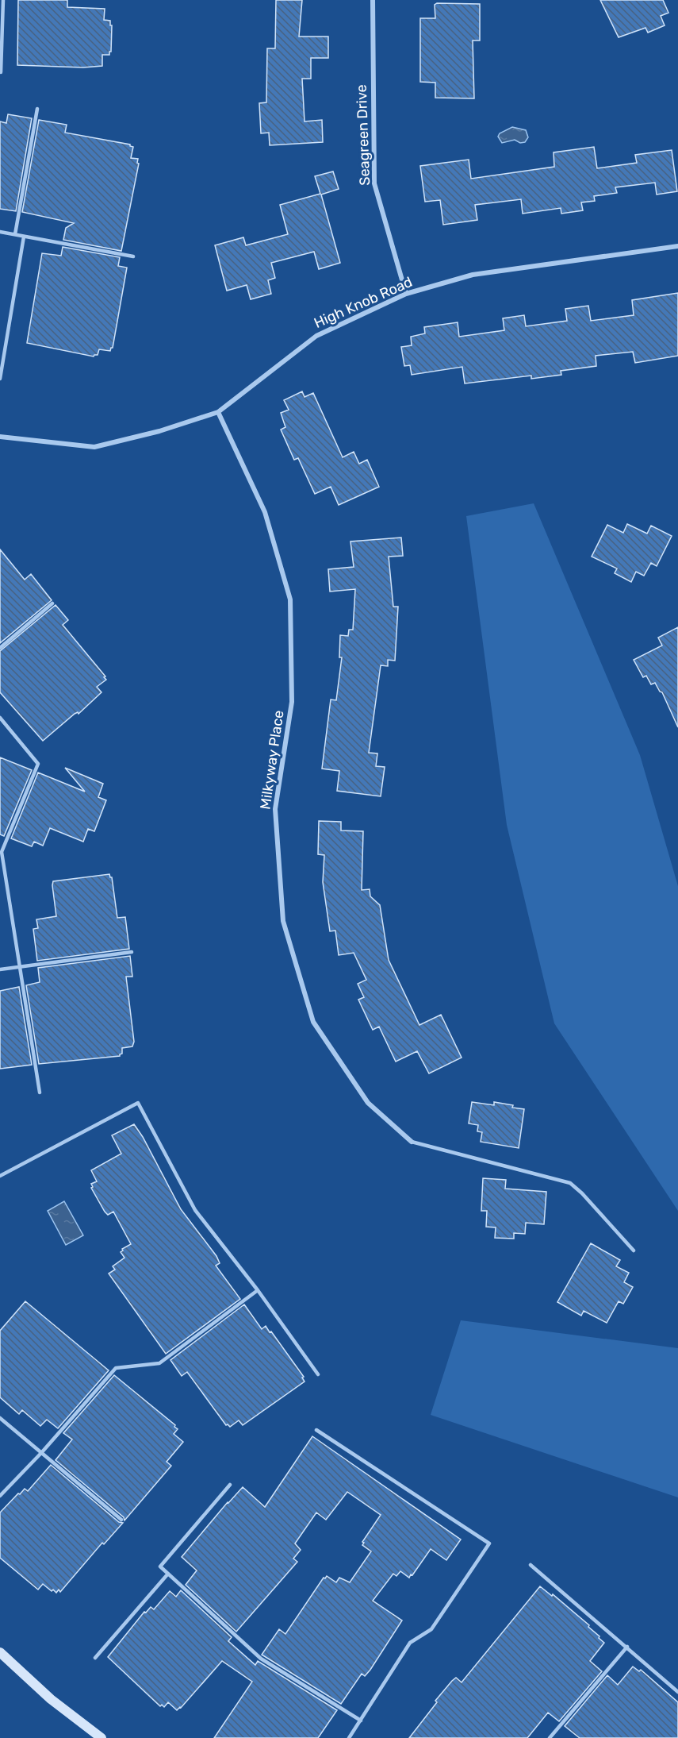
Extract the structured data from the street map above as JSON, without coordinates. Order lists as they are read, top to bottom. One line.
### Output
{"streets":{"street":["Seagreen Drive","High Knob Road","Milkyway Place"]},"crossings":[["Seagreen Drive","High Knob Road"],["High Knob Road","Milkyway Place"]]}
